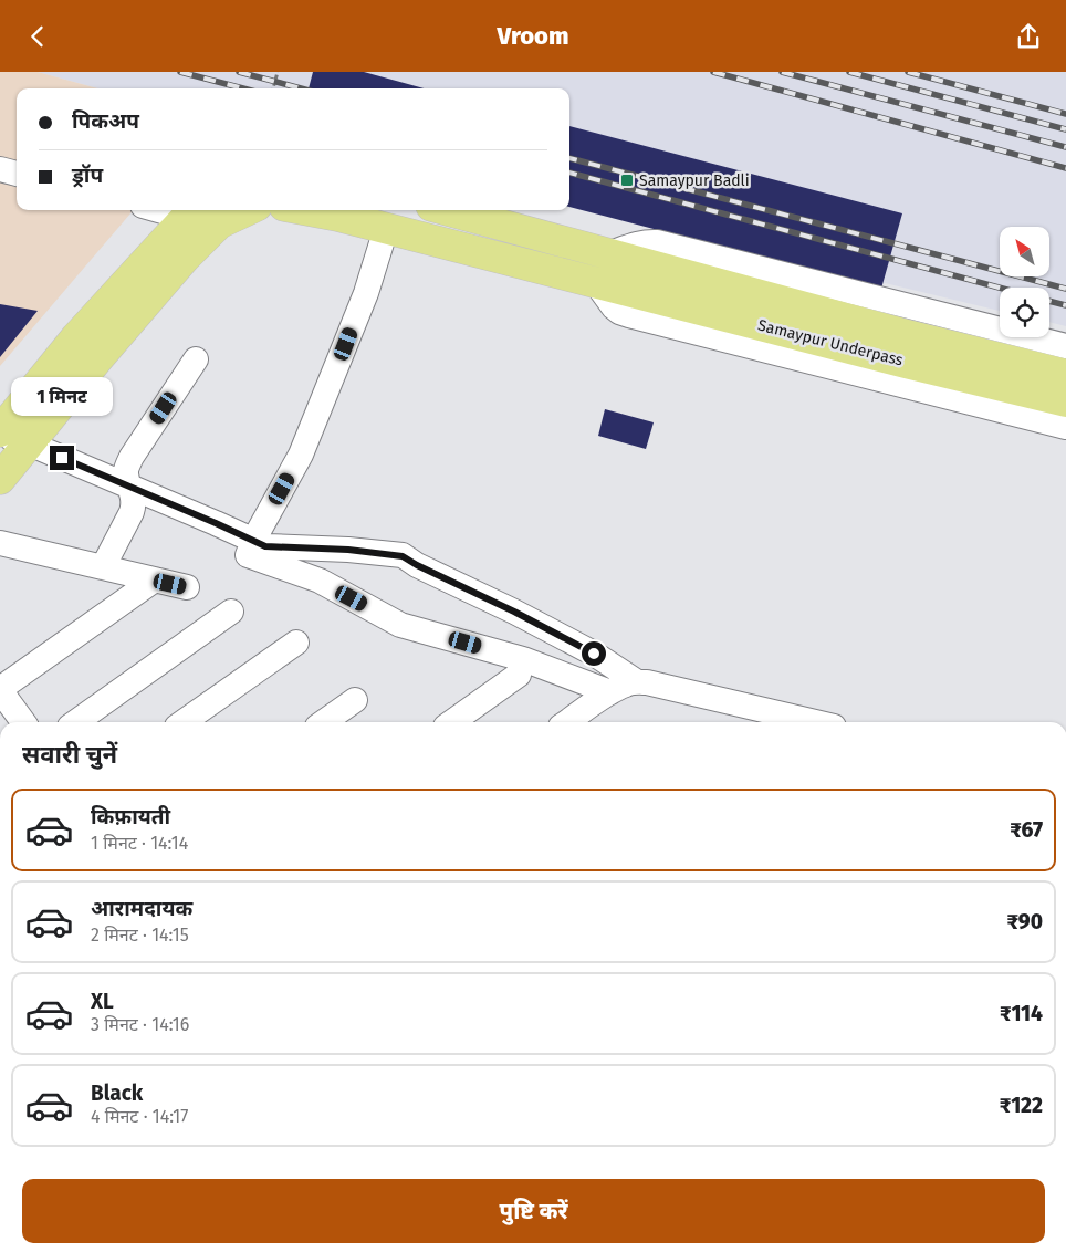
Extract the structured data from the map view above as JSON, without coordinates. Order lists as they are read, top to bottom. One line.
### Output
{"streets":{"main road":["Samaypur Underpass"]},"places":{"transit":["Samaypur Badli"]},"north":"top left","page":{"header":"Vroom","banner":["पिकअप","ड्रॉप"],"bubble":"1 मिनट","heading":"सवारी चुनें","list":[{"name":"किफ़ायती","note":"1 मिनट · 14:14","value":"₹67"},{"name":"आरामदायक","note":"2 मिनट · 14:15","value":"₹90"},{"name":"XL","note":"3 मिनट · 14:16","value":"₹114"},{"name":"Black","note":"4 मिनट · 14:17","value":"₹122"}],"buttons":"पुष्टि करें"}}
